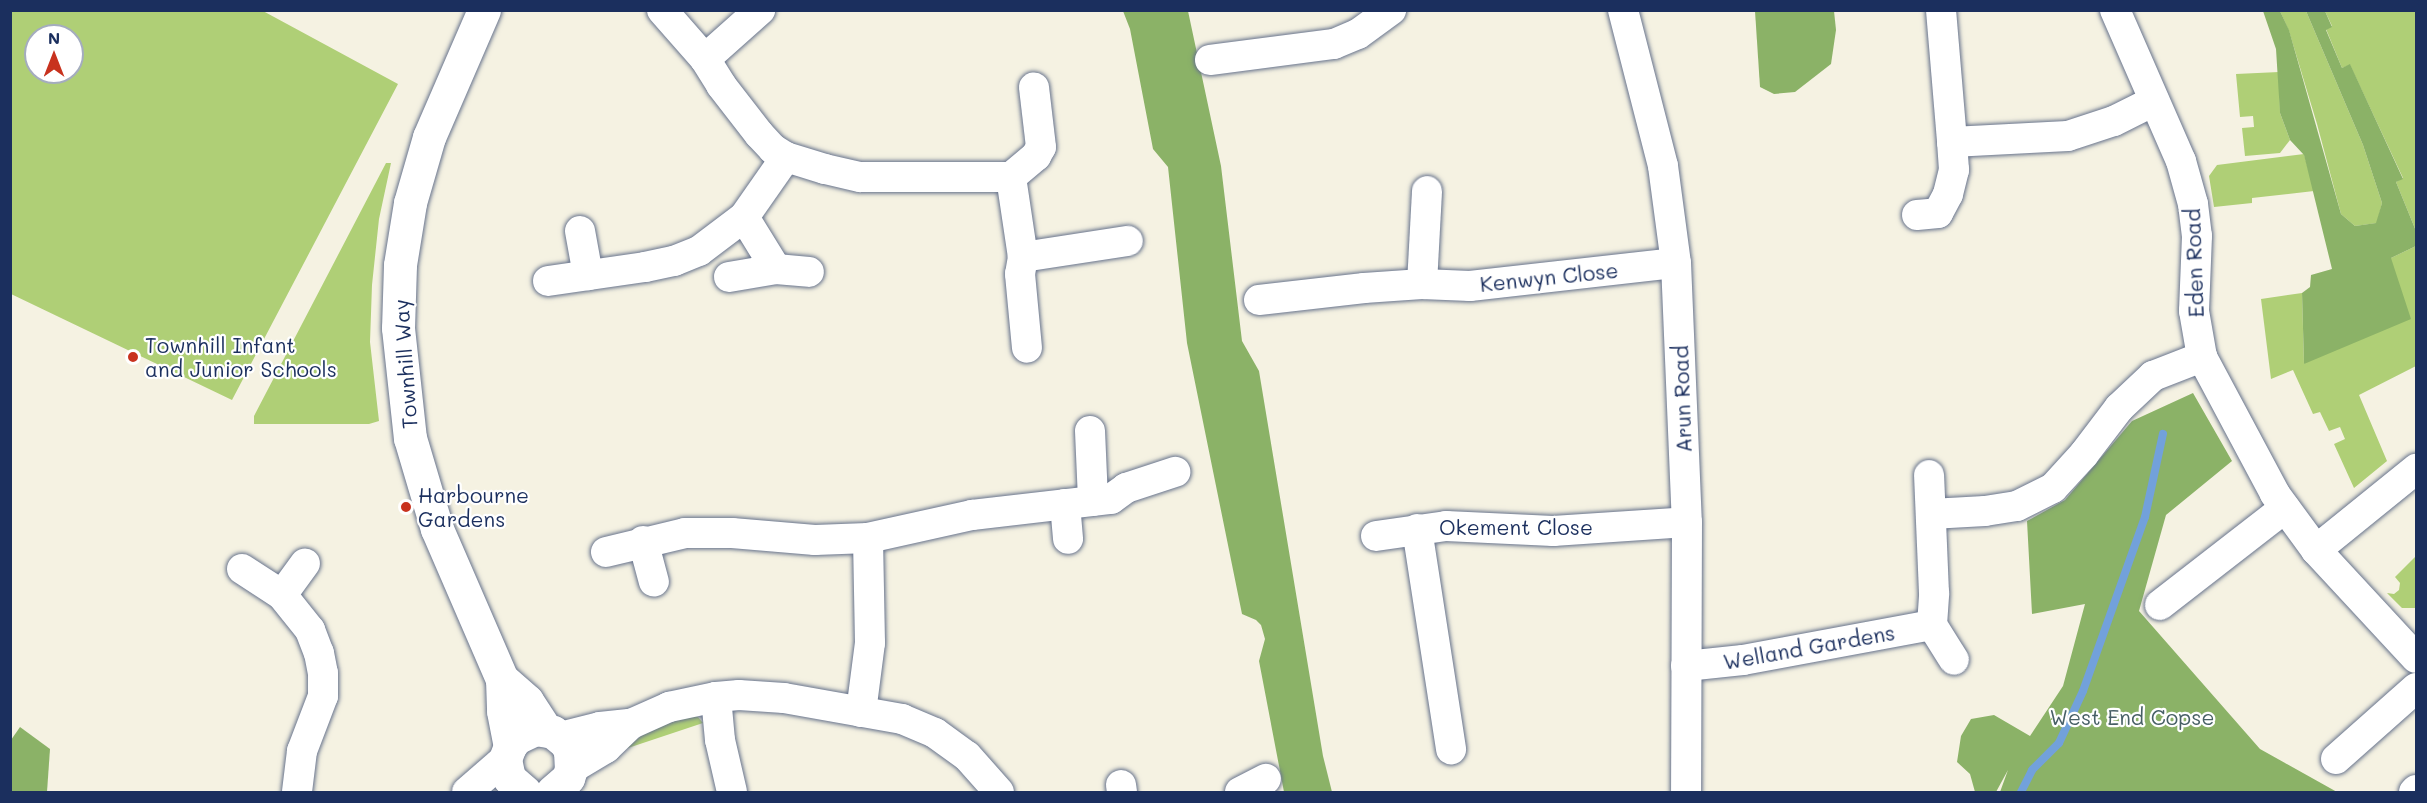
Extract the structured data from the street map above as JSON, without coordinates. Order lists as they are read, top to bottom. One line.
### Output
{"streets":{"street":["Eden Road","Kenwyn Close","Townhill Way","Arun Road","Okement Close","Welland Gardens"]},"crossings":[["Kenwyn Close","Arun Road"],["Arun Road","Okement Close"],["Arun Road","Welland Gardens"]],"parks":["West End Copse"],"places":["Townhill Infant and Junior Schools","Harbourne Gardens"],"north":"top"}
